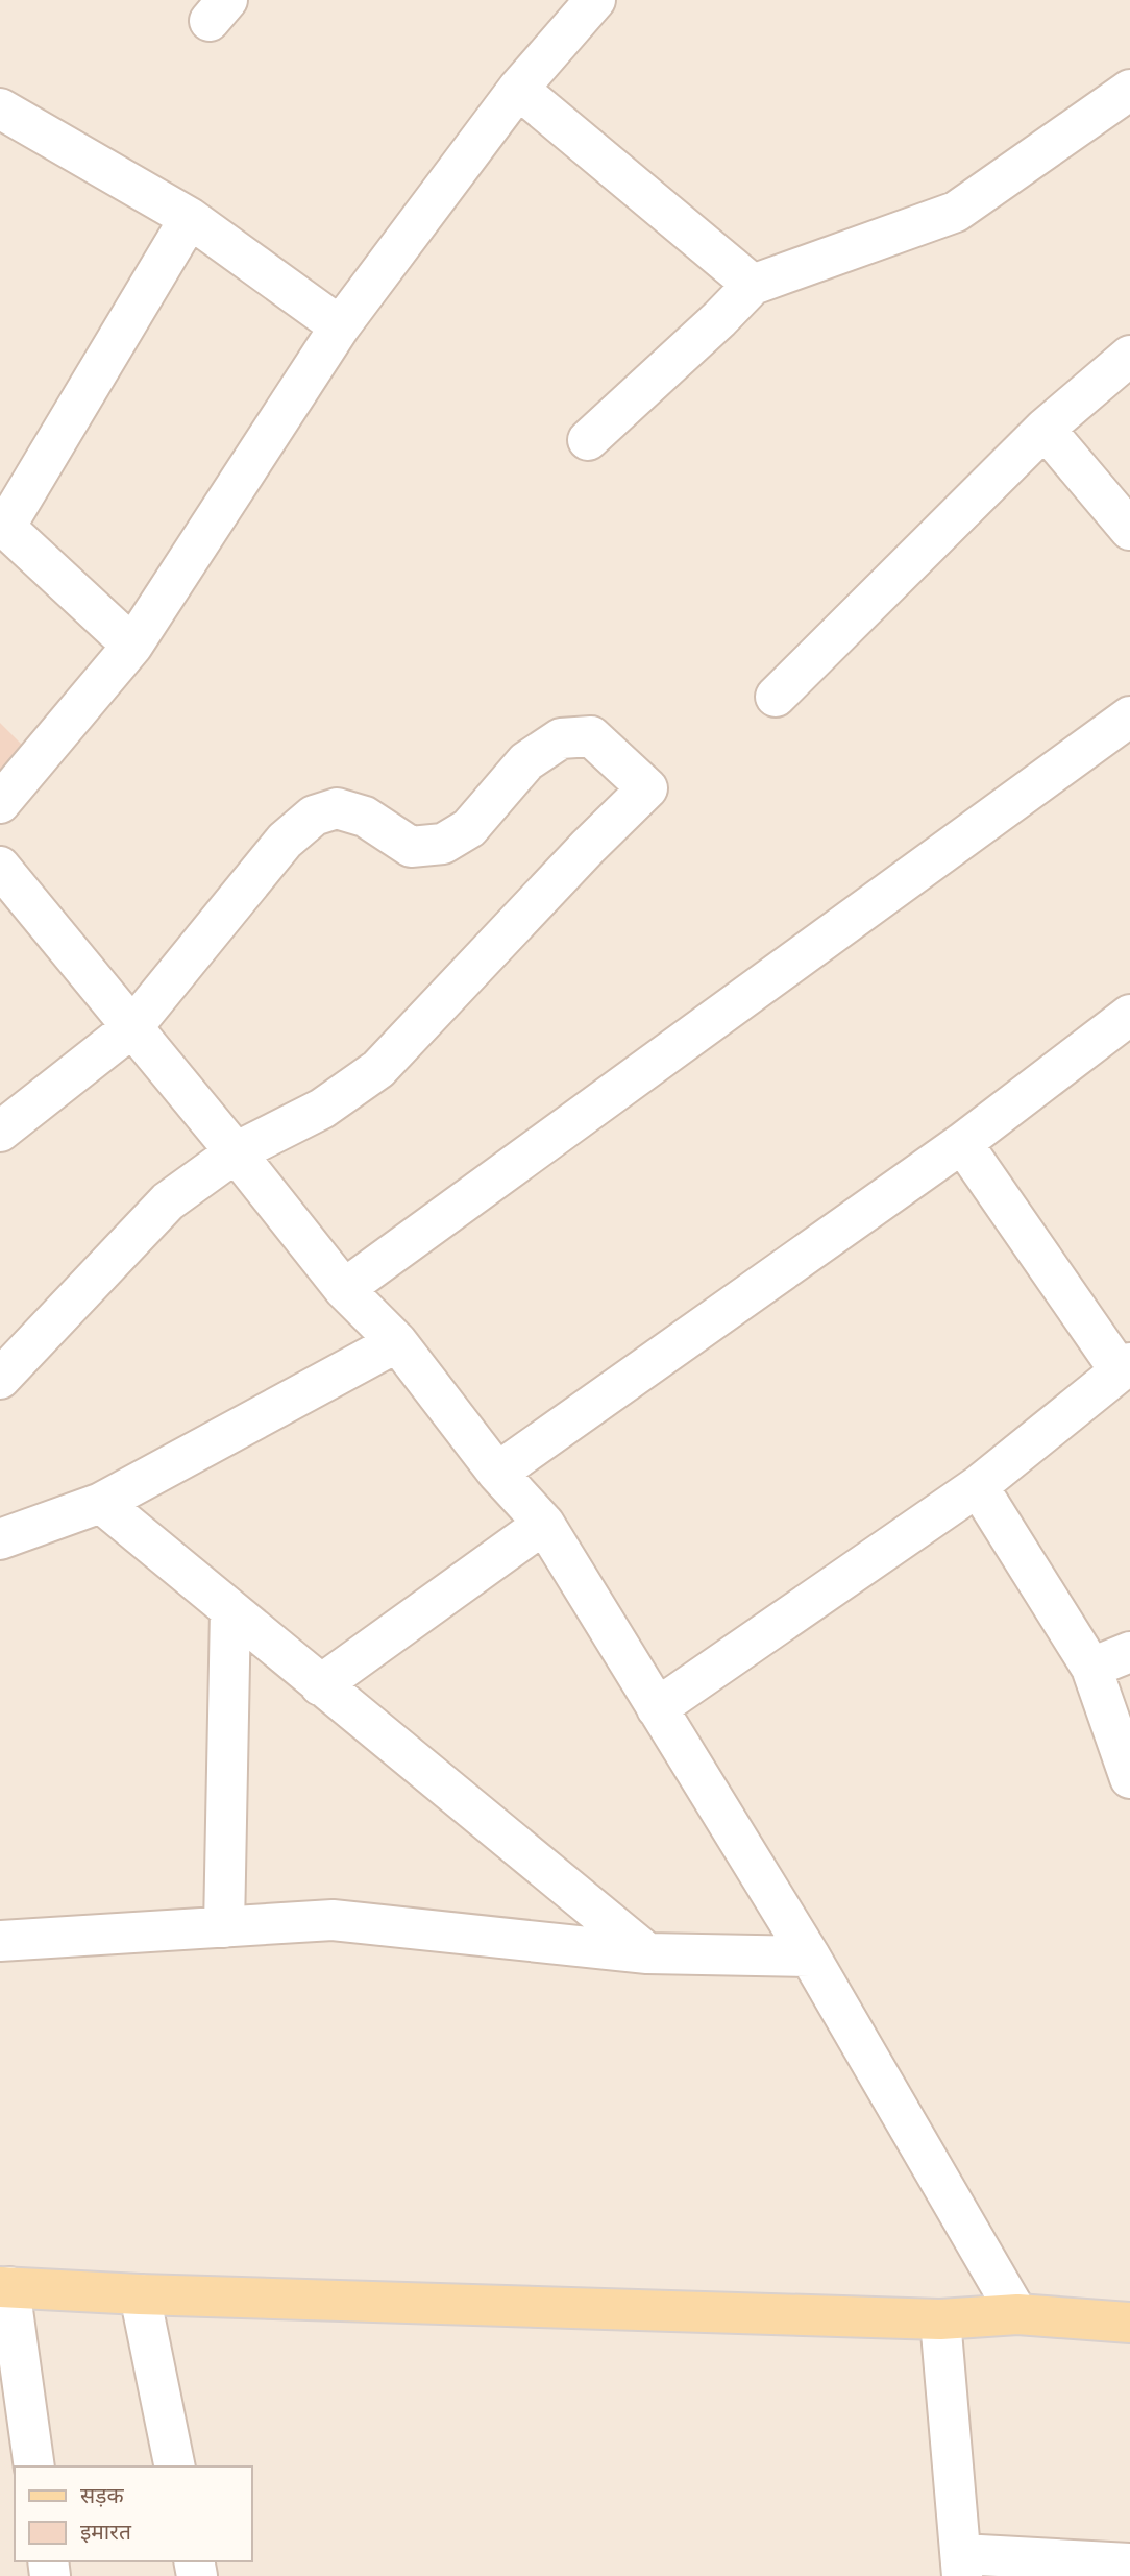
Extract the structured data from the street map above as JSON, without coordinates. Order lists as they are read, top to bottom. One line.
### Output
{"legend":["सड़क","इमारत"]}
